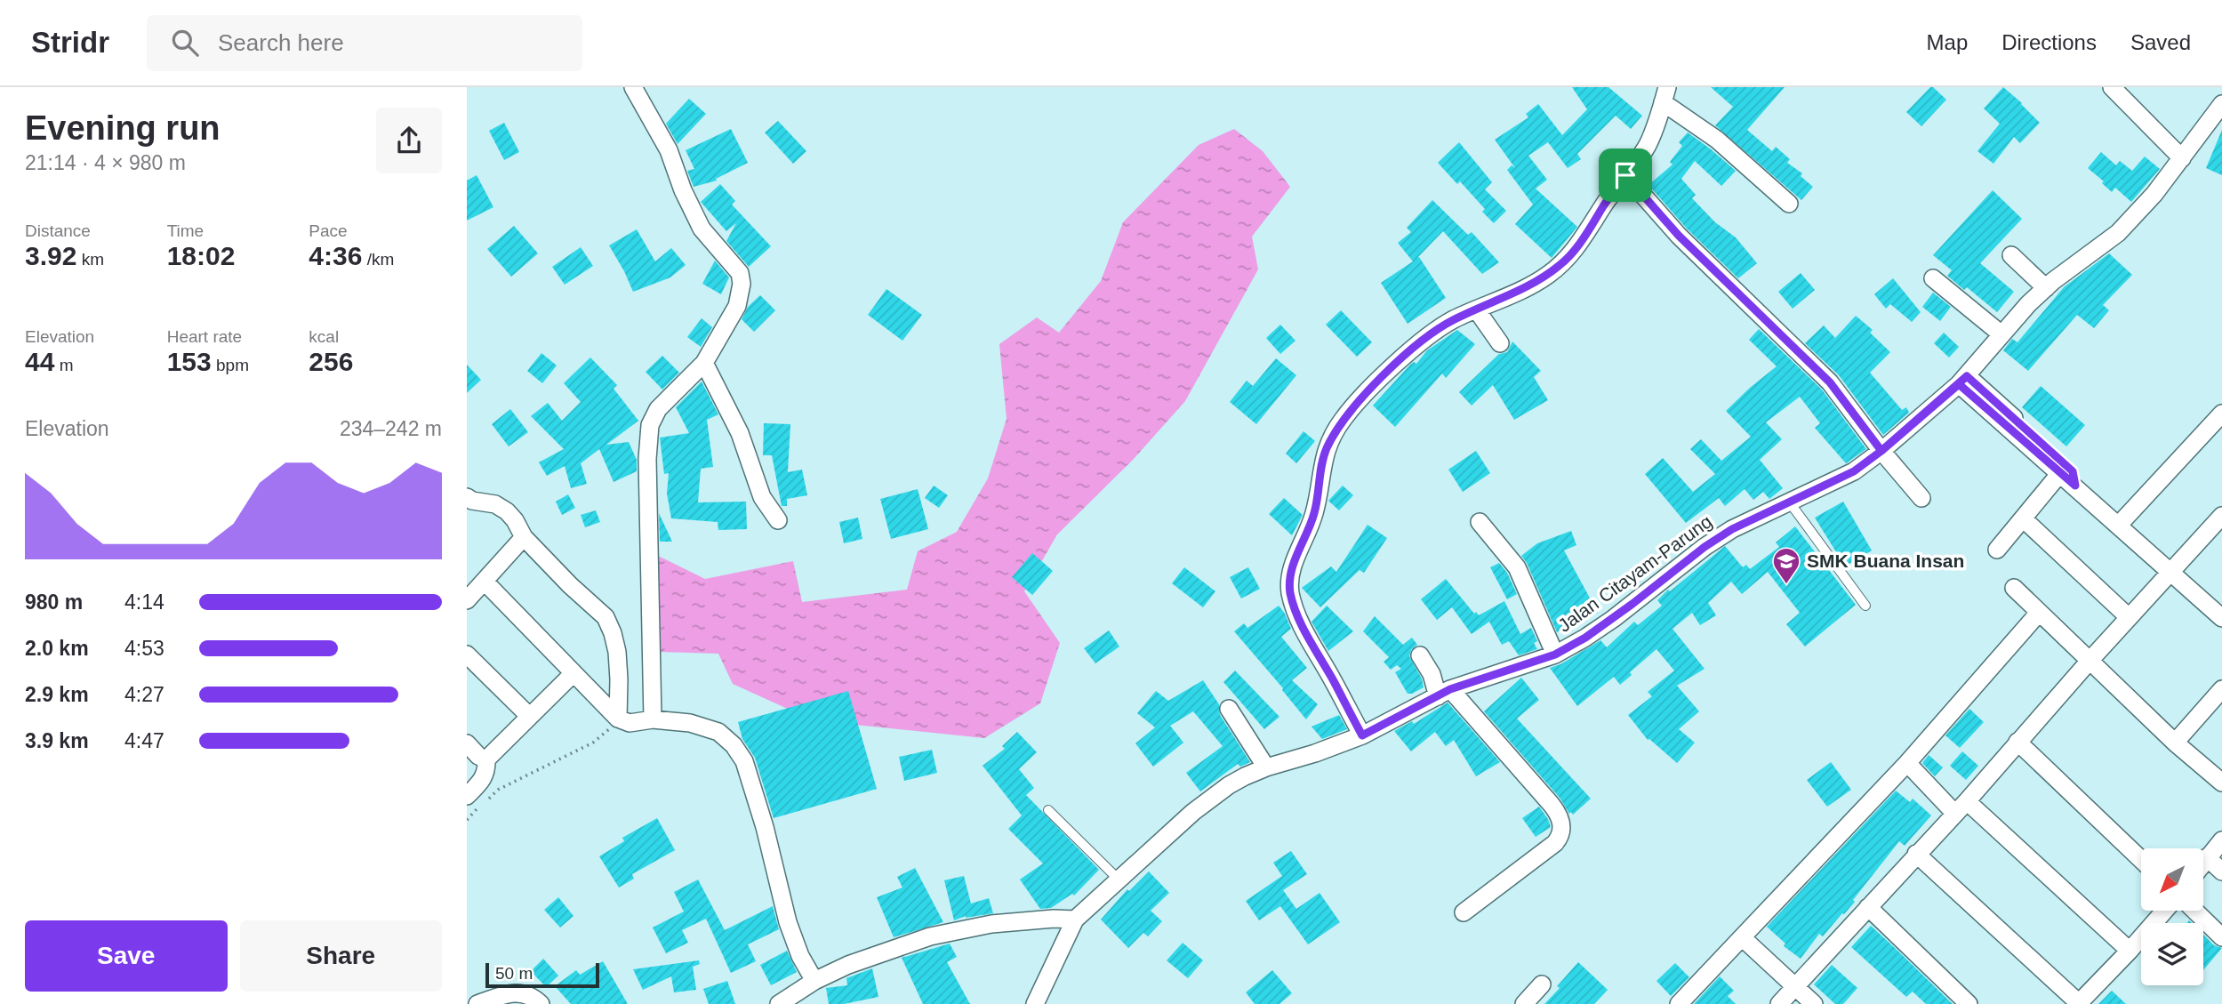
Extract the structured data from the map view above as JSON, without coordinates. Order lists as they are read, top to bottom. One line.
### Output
{"streets":{"street":["Jalan Citayam-Parung"]},"places":{"school or university":["SMK Buana Insan"]},"scale_bar":"50 m","north":"bottom left","page":{"header":"Stridr","search":"Search here","nav":["Map","Directions","Saved"],"heading":["Evening run","21:14 · 4 × 980 m"],"stats":[["Distance","3.92 km"],["Time","18:02"],["Pace","4:36 /km"],["Elevation","44 m"],["Heart rate","153 bpm"],["kcal","256"]],"chart":["Elevation","234–242 m"],"list":[{"name":"980 m","note":"4:14"},{"name":"2.0 km","note":"4:53"},{"name":"2.9 km","note":"4:27"},{"name":"3.9 km","note":"4:47"}],"buttons":["Save","Share"],"scale":"50 m"}}
